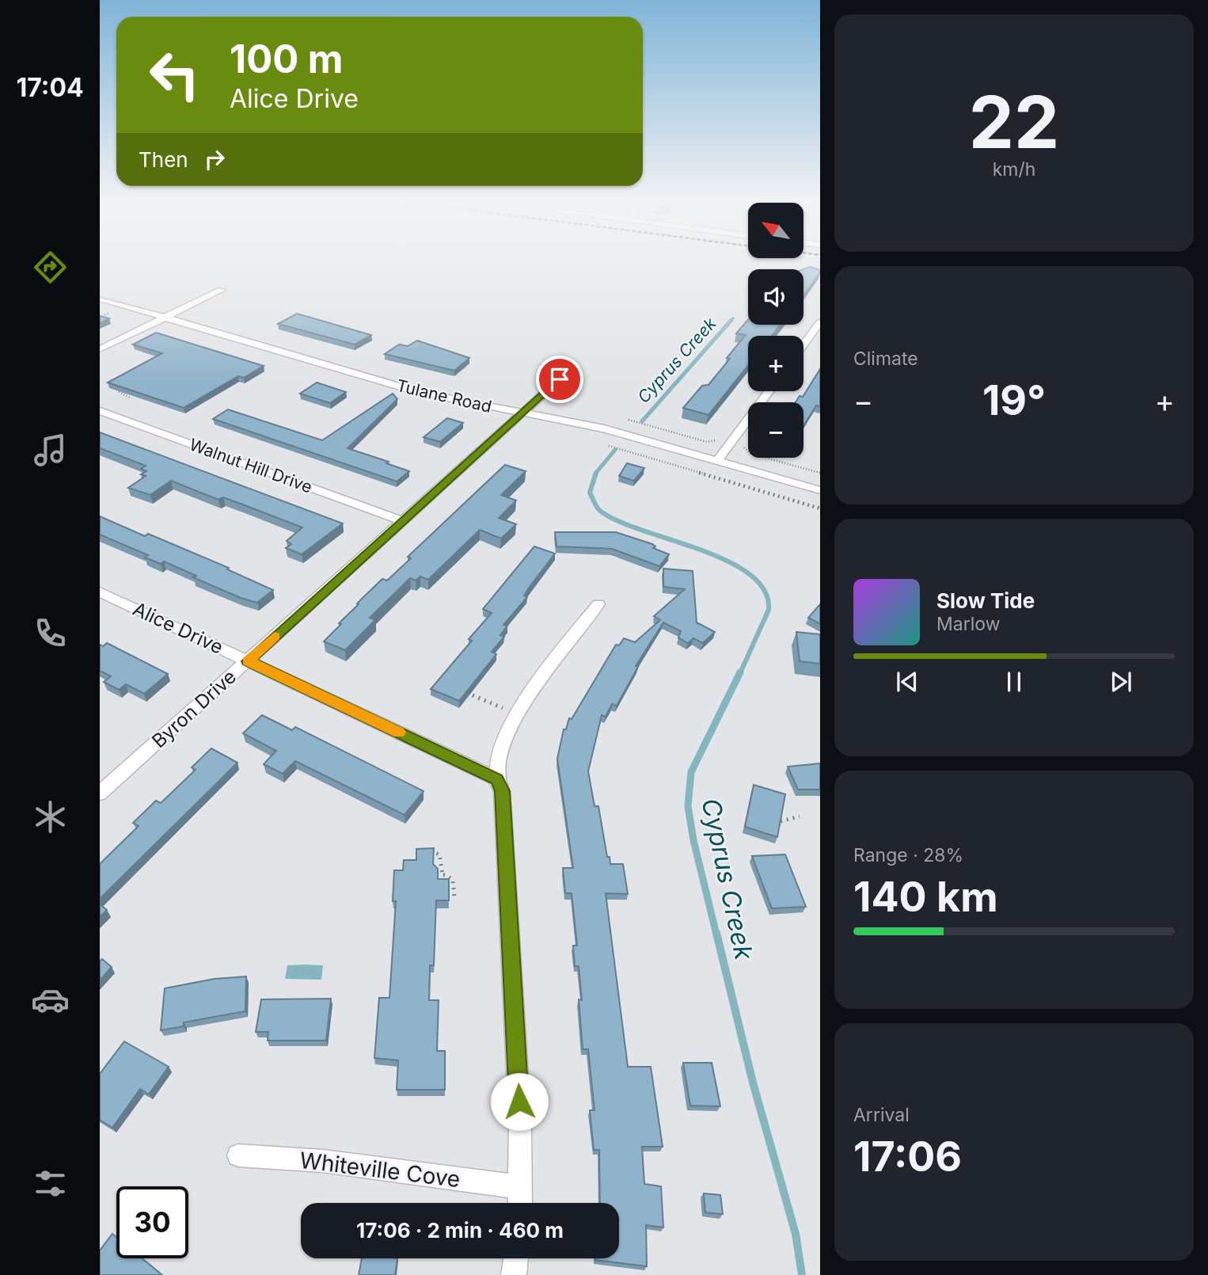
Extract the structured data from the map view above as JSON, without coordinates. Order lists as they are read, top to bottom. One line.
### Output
{"streets":{"street":["Tulane Road","Walnut Hill Drive","Alice Drive","Byron Drive","Whiteville Cove"]},"crossings":[["Tulane Road","Byron Drive"],["Walnut Hill Drive","Byron Drive"],["Alice Drive","Byron Drive"]],"water":["Cyprus Creek"],"north":"top left","page":{"tabs":"17:04","tile":[["22","km/h"],"Climate",["Range · 28%","140 km"],["Arrival","17:06"]],"turn":["100 m","Alice Drive"],"then":"Then","map_buttons":["+","−"],"heat":["−","19°","+"],"song":["Slow Tide","Marlow"],"limit":"30","trip":"17:06 · 2 min · 460 m"}}
